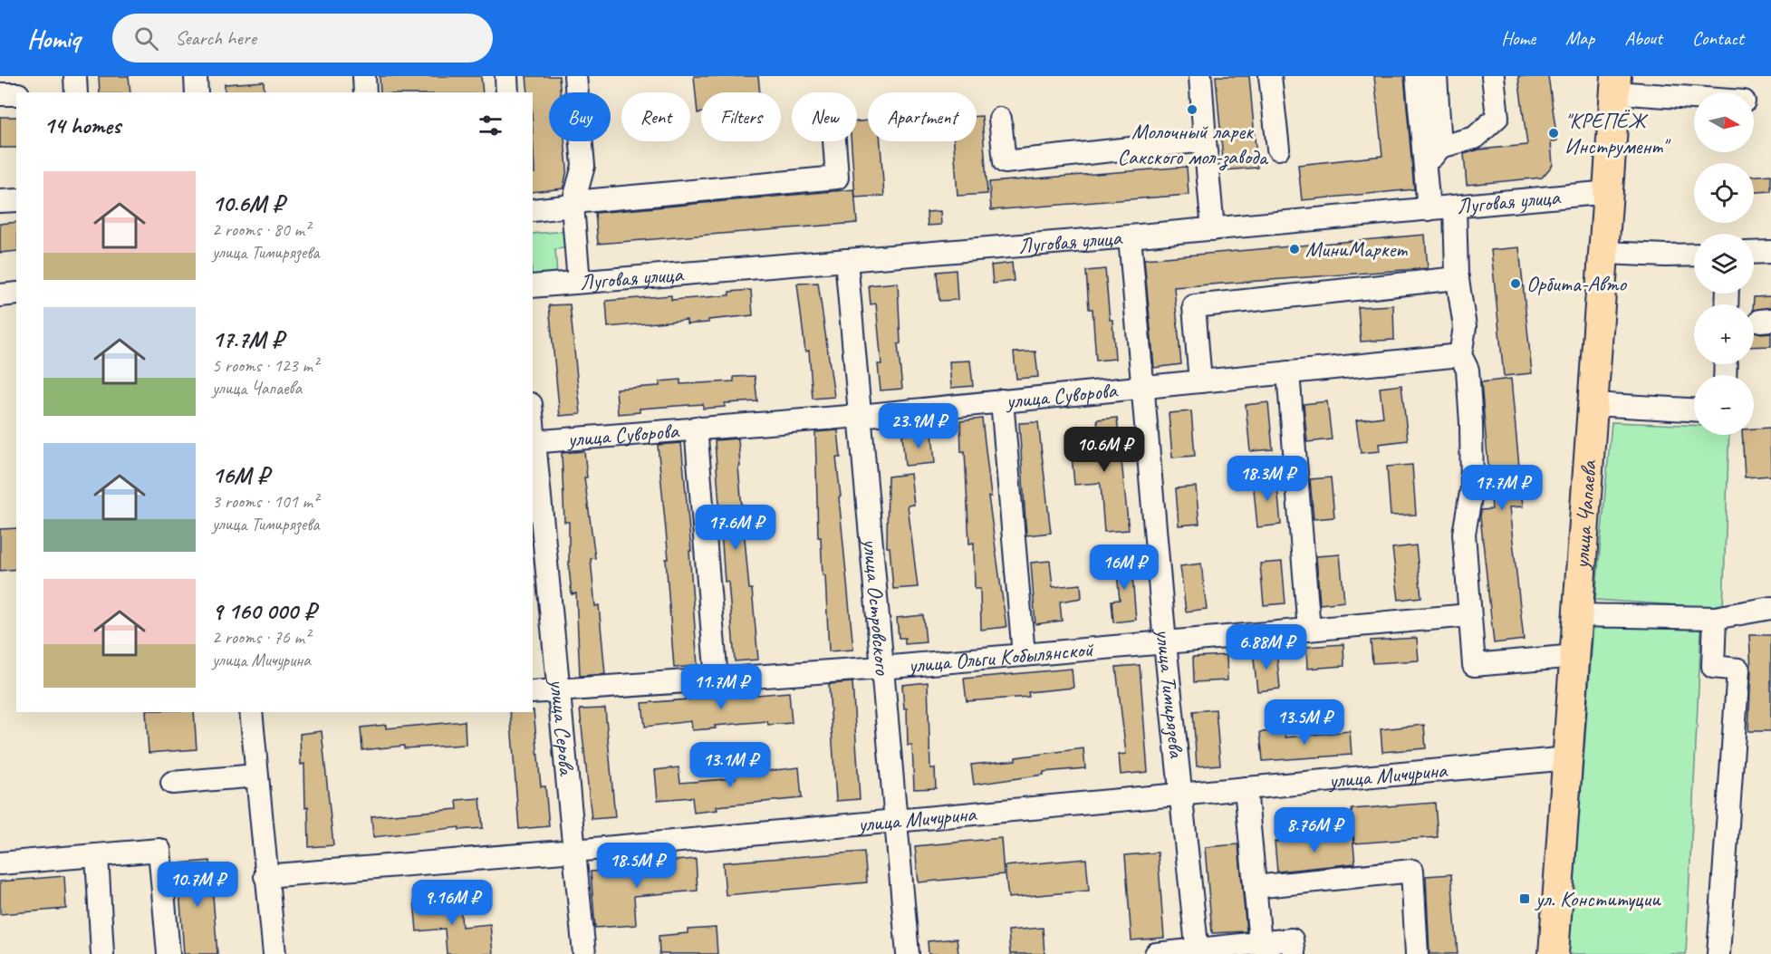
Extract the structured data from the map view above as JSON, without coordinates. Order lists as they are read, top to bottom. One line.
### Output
{"streets":{"main road":["улица Чапаева"],"street":["Луговая улица","улица Суворова","улица Островского","улица Ольги Кобылянской","улица Тимирязева","улица Серова","улица Мичурина"]},"crossings":[["Луговая улица","улица Чапаева"],["Луговая улица","улица Островского"],["Луговая улица","улица Тимирязева"],["улица Суворова","улица Островского"],["улица Суворова","улица Тимирязева"],["улица Суворова","улица Серова"],["улица Чапаева","улица Мичурина"],["улица Островского","улица Ольги Кобылянской"],["улица Островского","улица Мичурина"],["улица Ольги Кобылянской","улица Тимирязева"],["улица Ольги Кобылянской","улица Серова"],["улица Тимирязева","улица Мичурина"],["улица Серова","улица Мичурина"]],"places":{"other":["Молочный ларек Сакского мол-завода","\"КРЕПЁЖ Инструмент\"","МиниМаркет","Орбита-Авто"],"transit":["ул. Конституции"]},"north":"right","page":{"header":"Homiq","search":"Search here","nav":["Home","Map","About","Contact"],"map_buttons":["+","−"],"chip":["Buy","Rent","Filters","New","Apartment"],"heading":"14 homes","list":[{"name":"10.6M ₽","note":"2 rooms · 80 m² · улица Тимирязева"},{"name":"17.7M ₽","note":"5 rooms · 123 m² · улица Чапаева"},{"name":"16M ₽","note":"3 rooms · 101 m² · улица Тимирязева"},{"name":"9 160 000 ₽","note":"2 rooms · 76 m² · улица Мичурина"}],"price":["23.9M ₽","10.6M ₽","18.3M ₽","17.7M ₽","17.6M ₽","16M ₽","6.88M ₽","11.7M ₽","13.5M ₽","13.1M ₽","8.76M ₽","18.5M ₽","10.7M ₽","9.16M ₽"]}}
